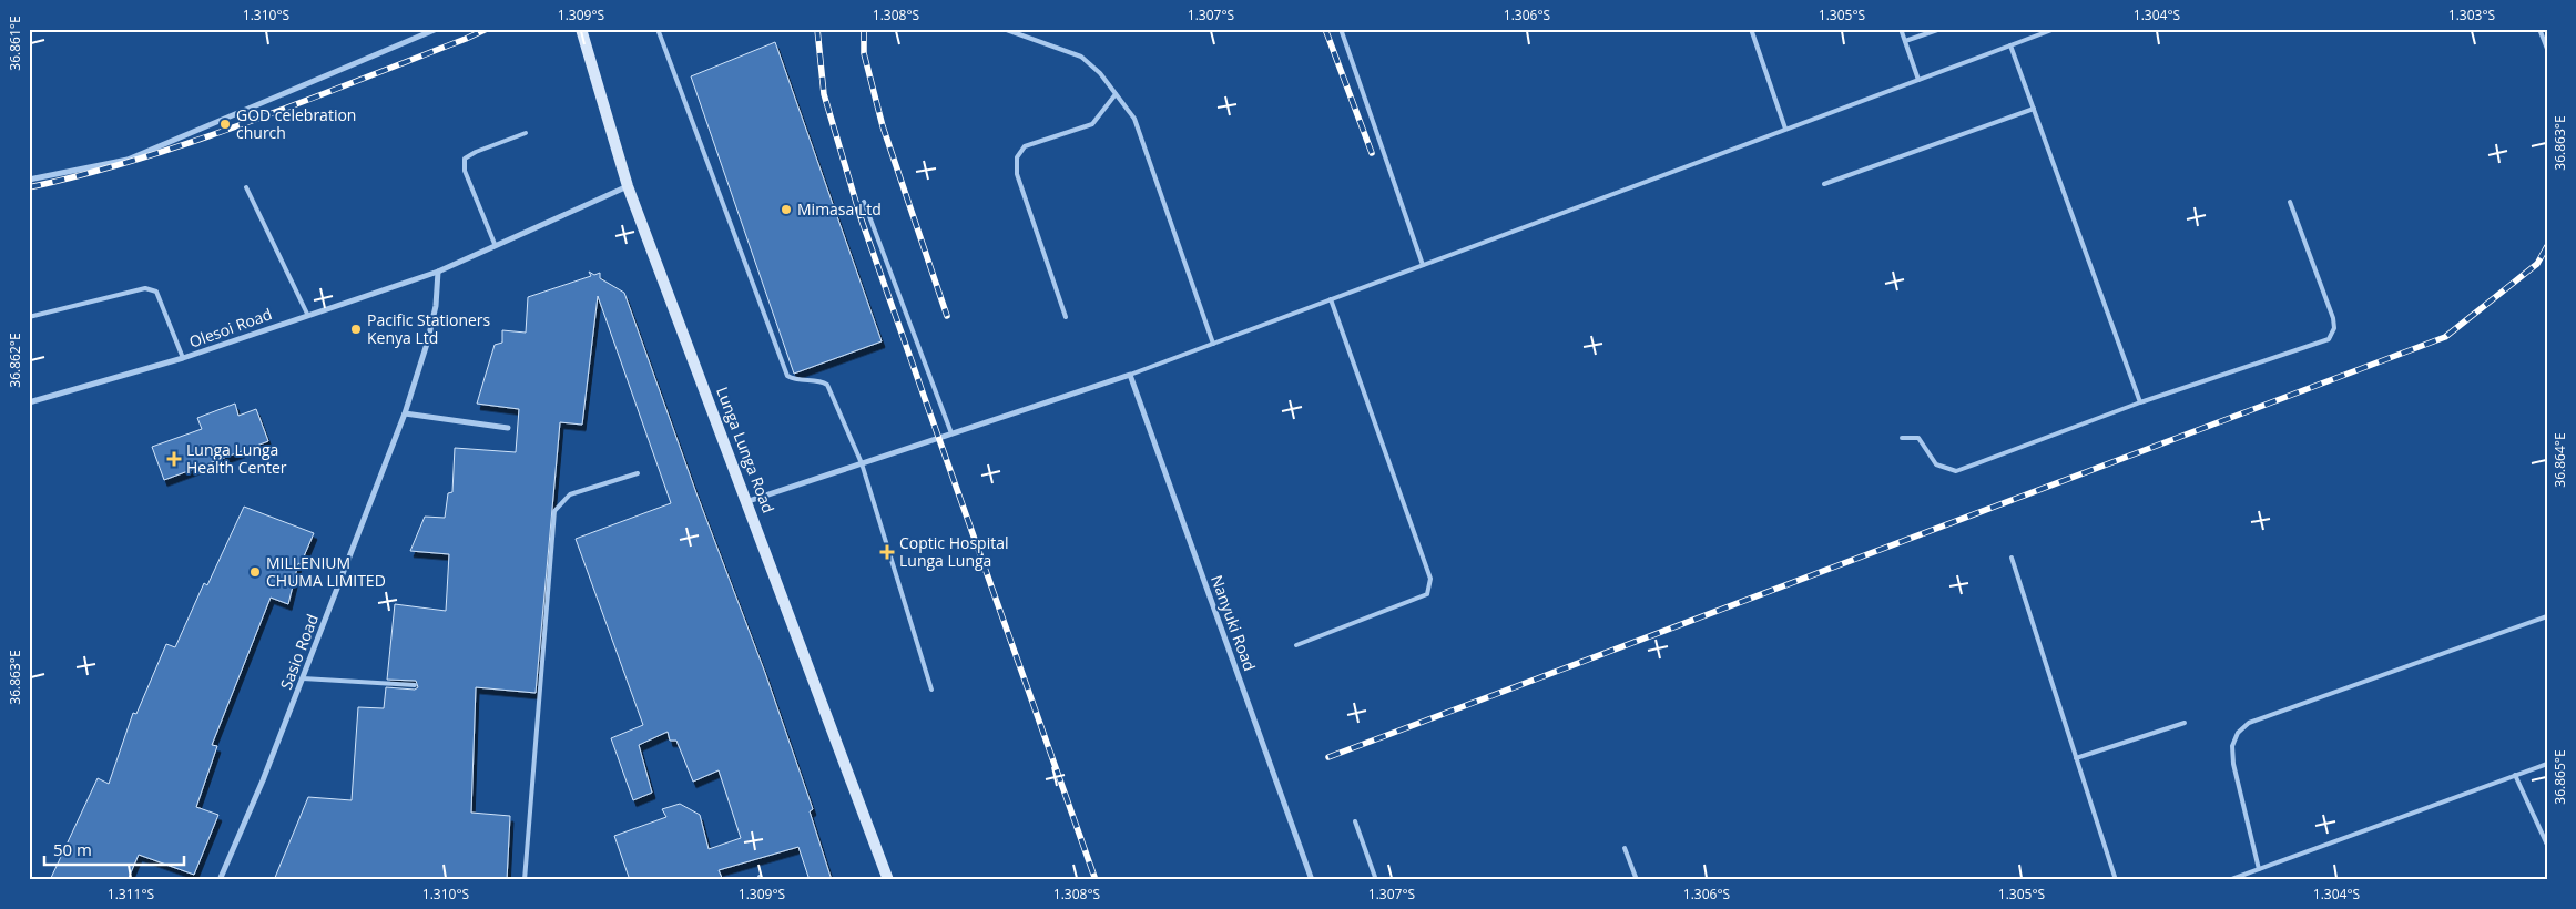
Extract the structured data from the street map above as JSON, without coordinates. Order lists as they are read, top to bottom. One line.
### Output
{"streets":{"main road":["Lunga Lunga Road"],"street":["Olesoi Road","Nanyuki Road","Sasio Road"]},"crossings":[["Olesoi Road","Lunga Lunga Road"],["Olesoi Road","Sasio Road"]],"places":{"other":["GOD celebration church","Mimasa Ltd","Pacific Stationers Kenya Ltd","MILLENIUM CHUMA LIMITED"],"health":["Lunga Lunga Health Center","Coptic Hospital Lunga Lunga"]},"scale_bar":"50 m","coordinates":["1.310°S","1.309°S","1.308°S","1.307°S","1.306°S","1.305°S","1.304°S","1.303°S","36.861°E","36.863°E","36.862°E","36.864°E","36.865°E","1.311°S"]}
